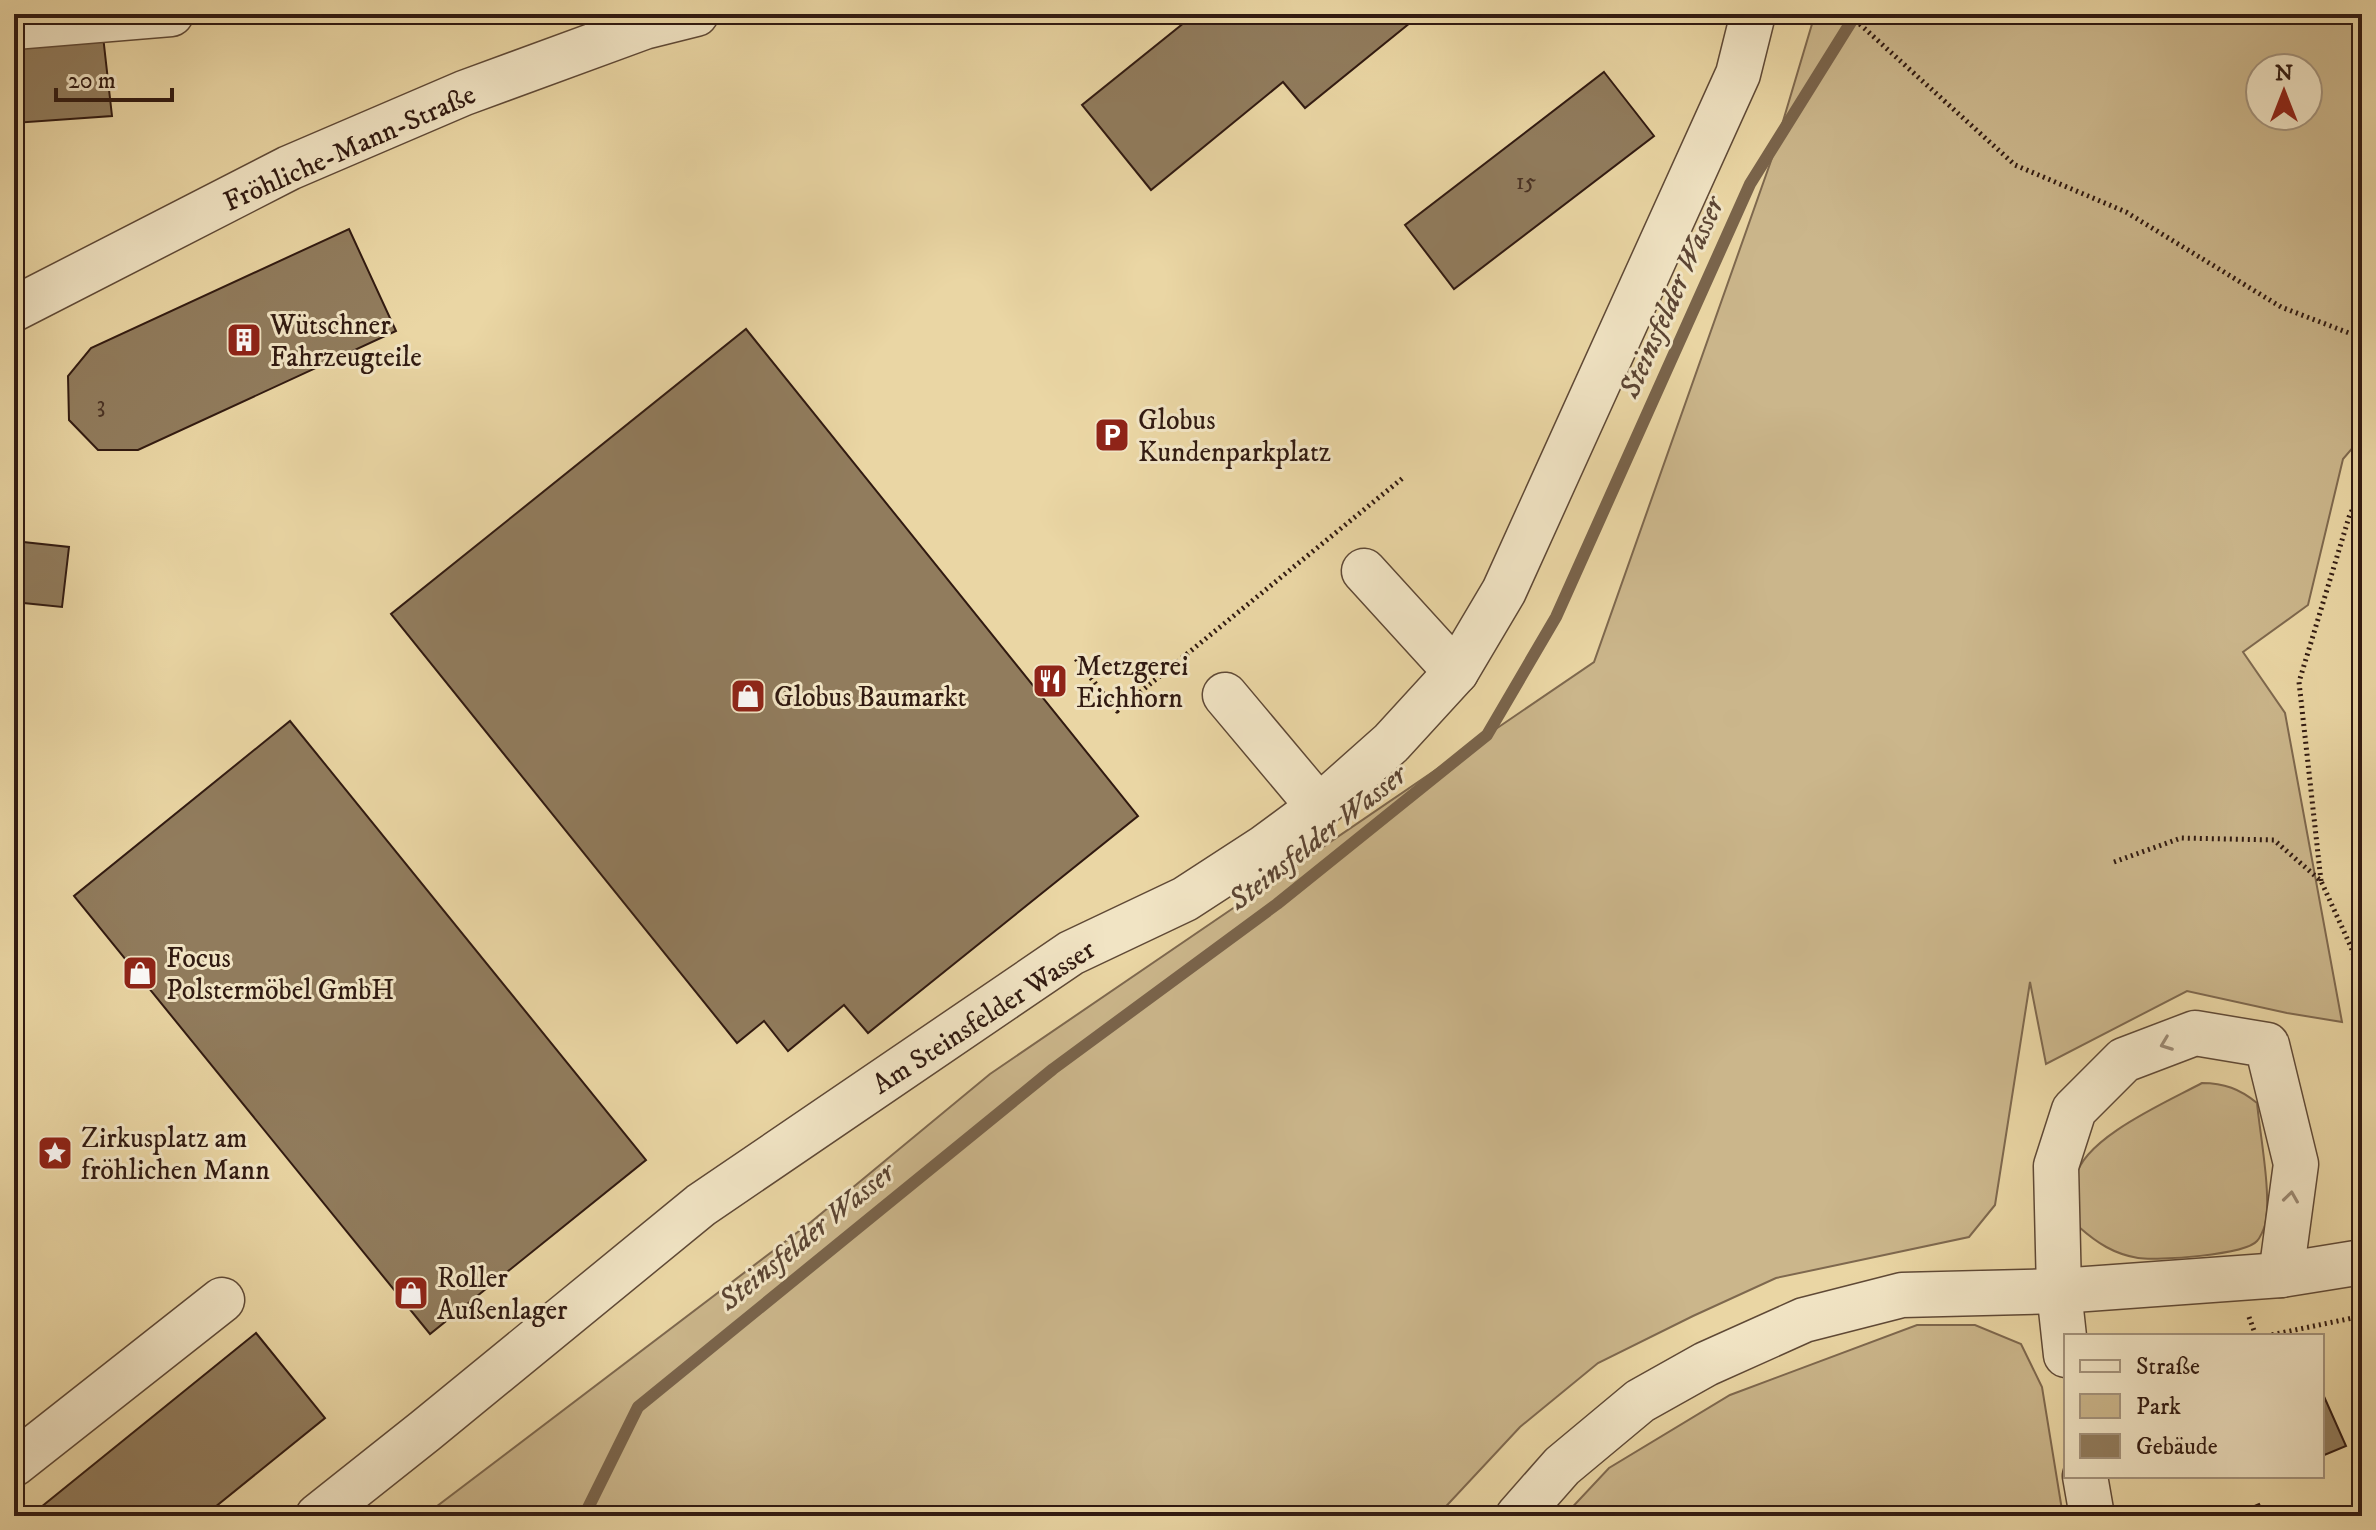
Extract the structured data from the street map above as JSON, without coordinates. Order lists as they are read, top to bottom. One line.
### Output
{"streets":{"street":["Fröhliche-Mann-Straße","Am Steinsfelder Wasser"]},"water":["Steinsfelder Wasser"],"places":{"building":["Wütschner Fahrzeugteile"],"parking":["Globus Kundenparkplatz"],"restaurant":["Metzgerei Eichhorn"],"shop":["Globus Baumarkt","Focus Polstermöbel GmbH","Roller Außenlager"],"place":["Zirkusplatz am fröhlichen Mann"]},"house_numbers":["15","3"],"legend":["Straße","Park","Gebäude"],"scale_bar":"20 m","north":"top"}
